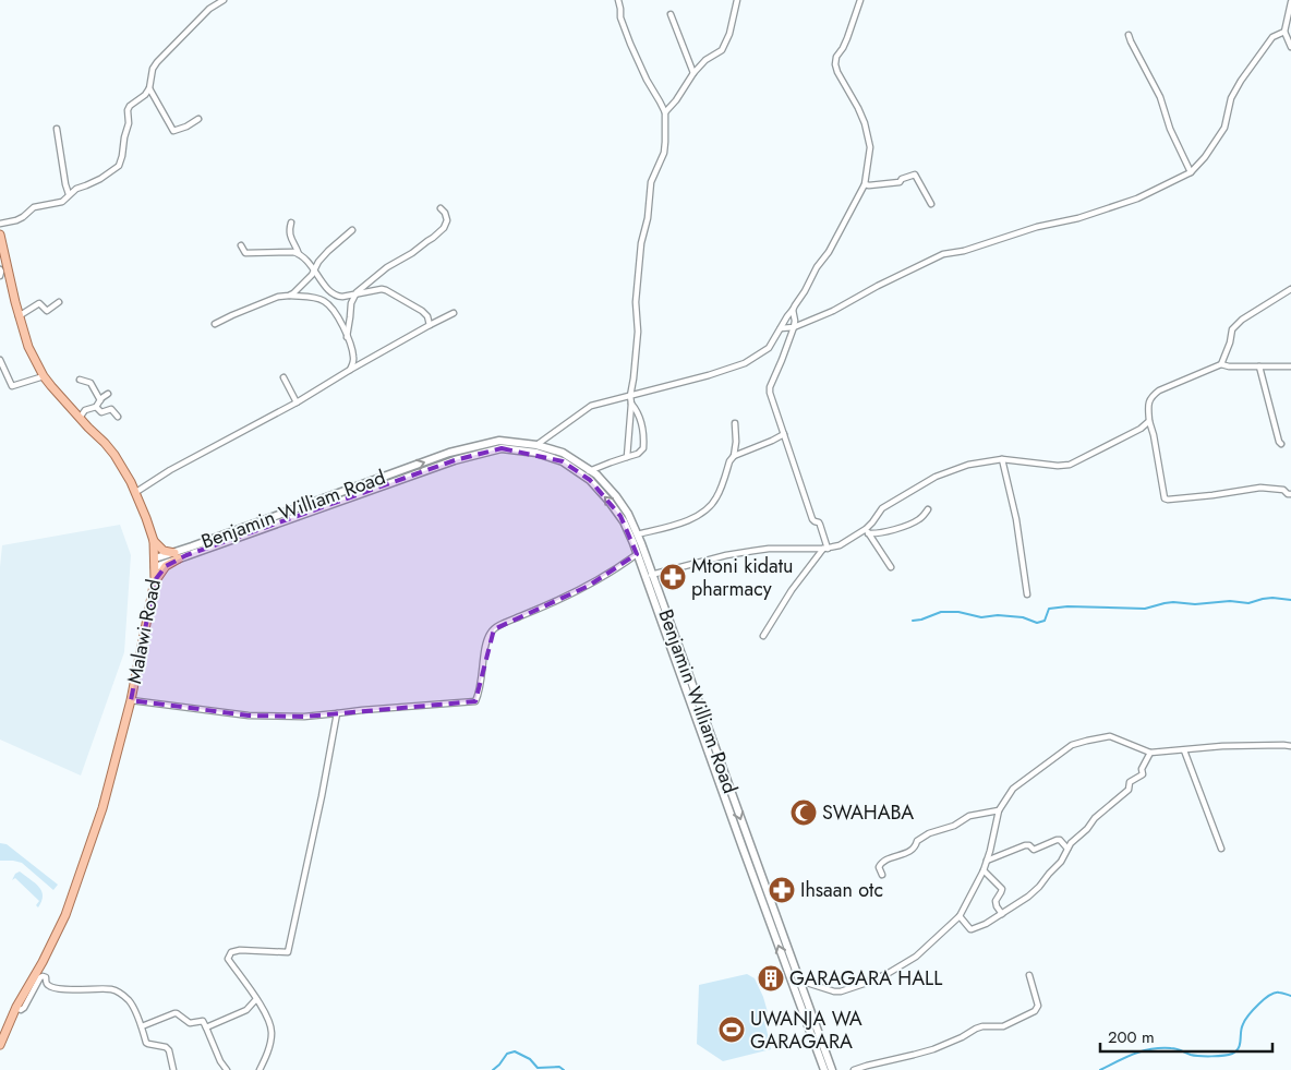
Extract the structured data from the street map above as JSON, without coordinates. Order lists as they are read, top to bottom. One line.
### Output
{"streets":{"main road":["Benjamin William Road","Malawi Road"]},"crossings":[["Benjamin William Road","Malawi Road"]],"places":{"pharmacy":["Mtoni kidatu pharmacy","Ihsaan otc"],"mosque":["SWAHABA"],"building":["GARAGARA HALL"],"sports":["UWANJA WA GARAGARA"]},"scale_bar":"200 m"}
